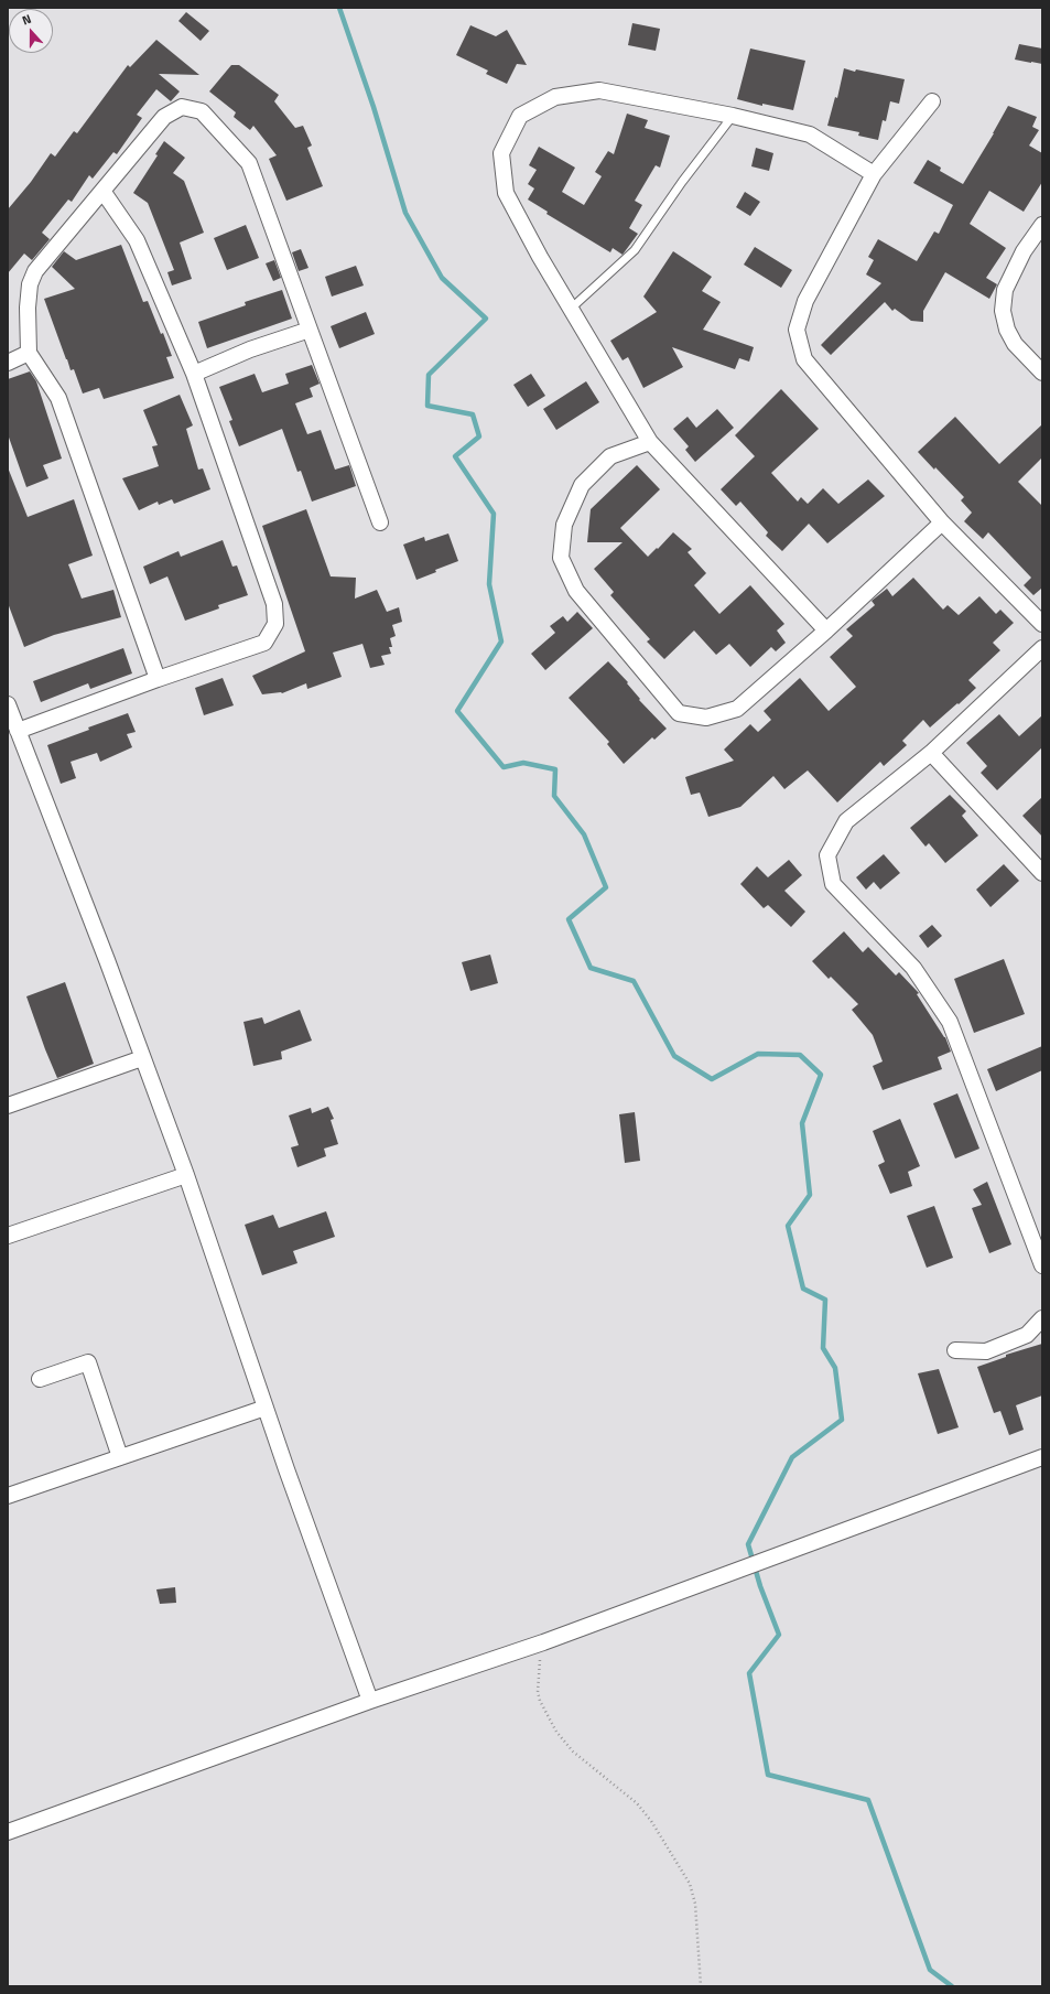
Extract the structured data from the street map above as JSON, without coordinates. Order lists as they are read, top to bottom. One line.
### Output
{"north":"top"}
